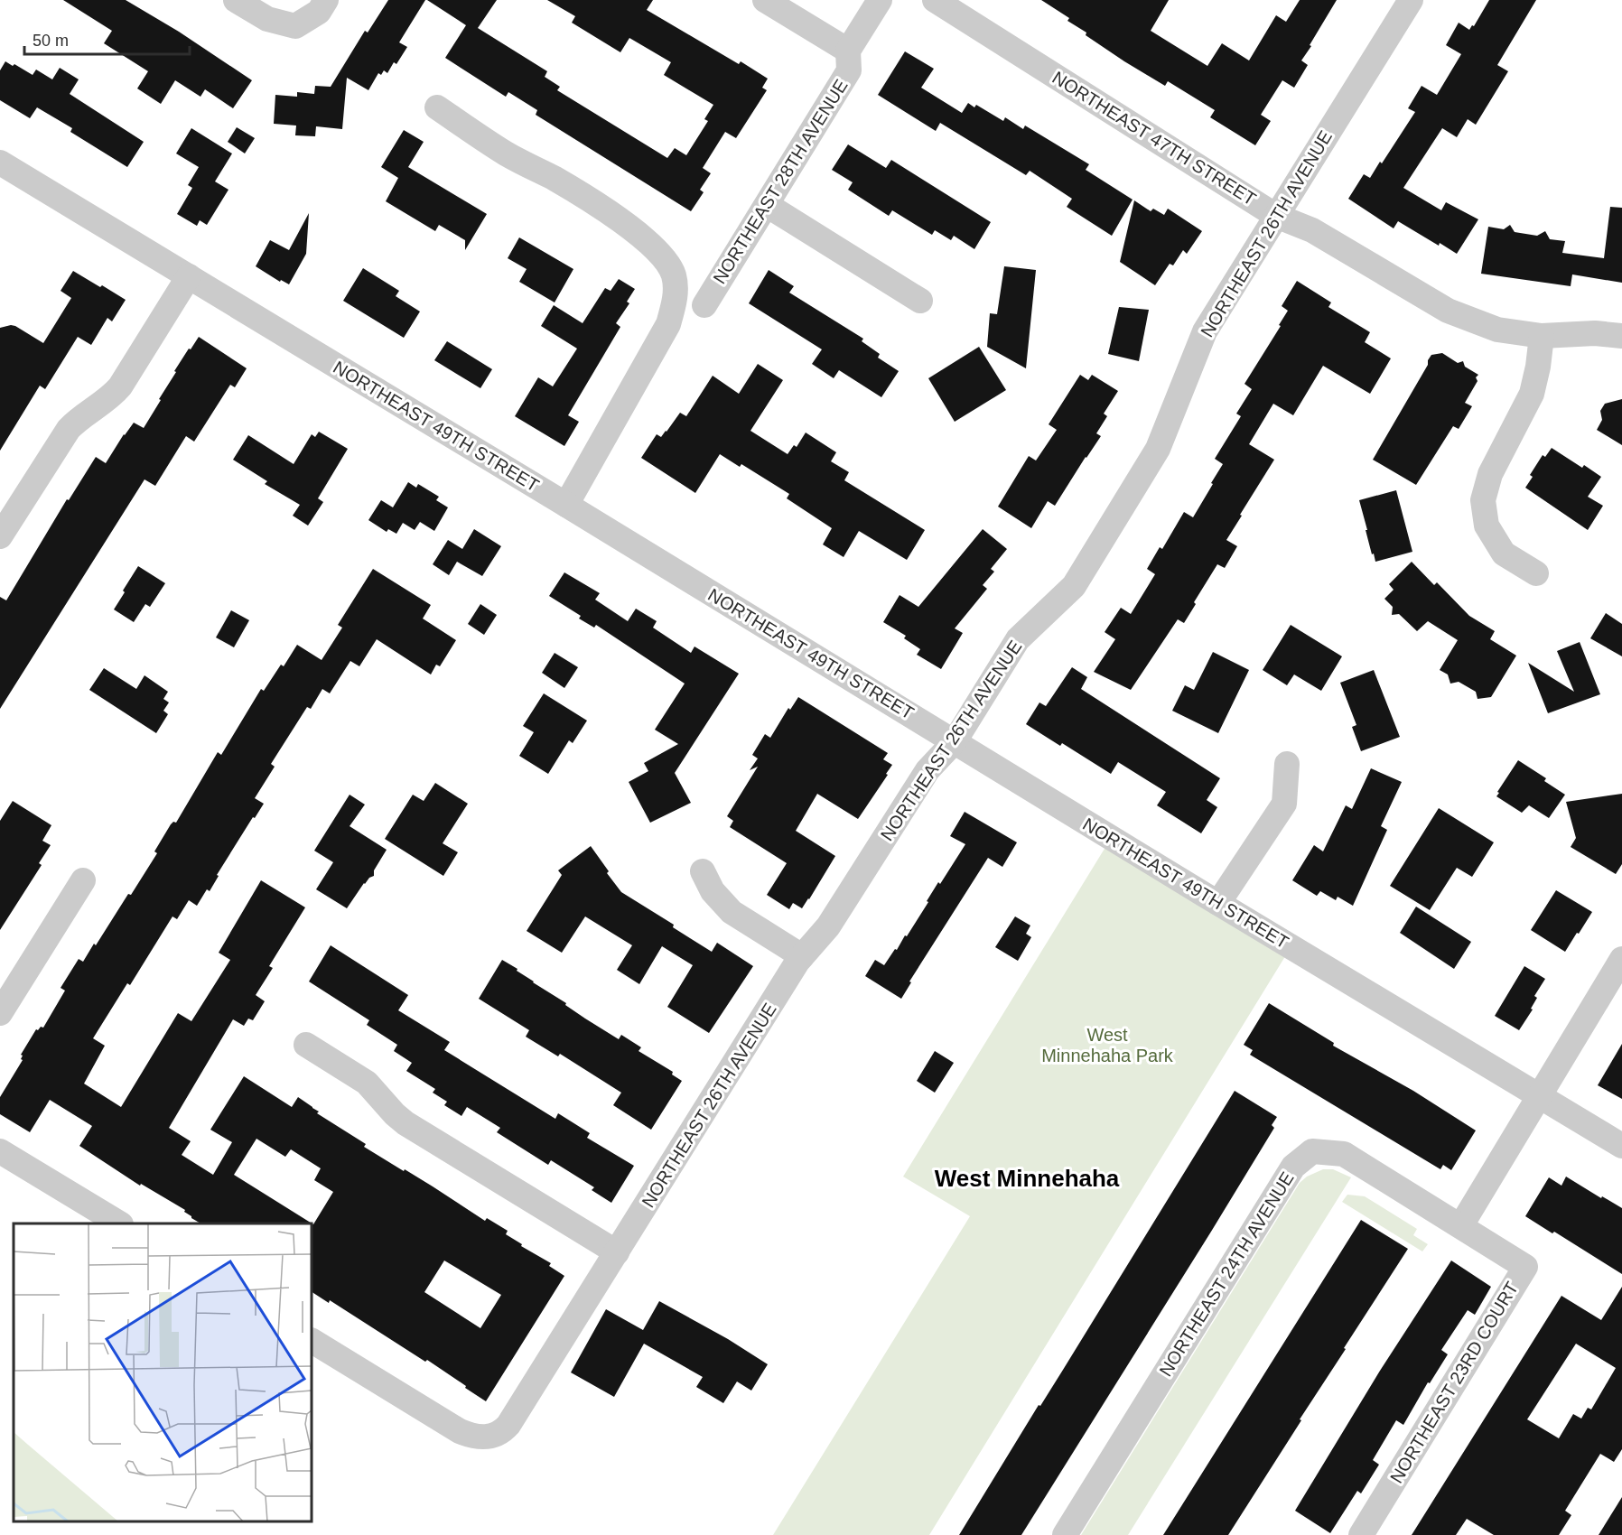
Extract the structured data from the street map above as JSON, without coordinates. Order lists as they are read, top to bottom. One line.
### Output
{"streets":{"street":["NORTHEAST 47TH STREET","NORTHEAST 28TH AVENUE","NORTHEAST 26TH AVENUE","NORTHEAST 49TH STREET","NORTHEAST 24TH AVENUE","NORTHEAST 23RD COURT"]},"crossings":[["NORTHEAST 47TH STREET","NORTHEAST 26TH AVENUE"],["NORTHEAST 26TH AVENUE","NORTHEAST 49TH STREET"],["NORTHEAST 24TH AVENUE","NORTHEAST 23RD COURT"]],"districts":["West Minnehaha"],"parks":["West Minnehaha Park"],"scale_bar":"50 m"}
